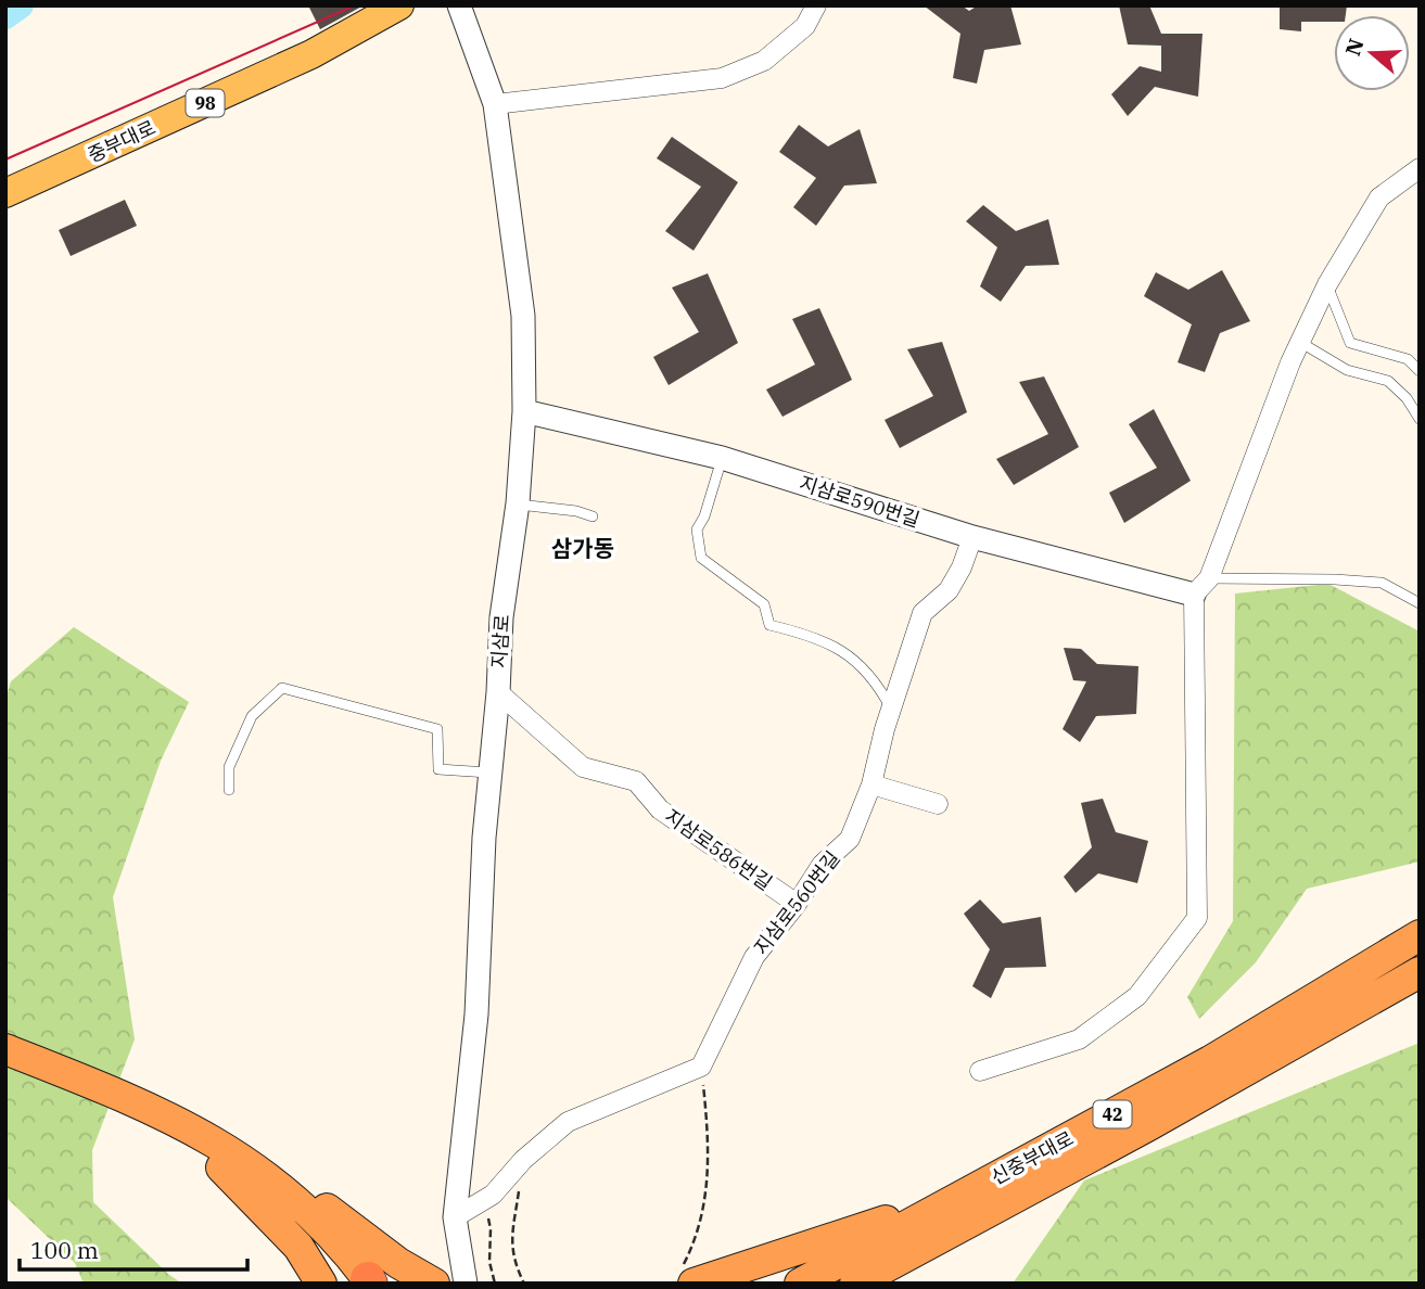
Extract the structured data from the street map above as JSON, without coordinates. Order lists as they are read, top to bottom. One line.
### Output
{"streets":{"highway":["42","신중부대로"],"main road":["98","중부대로"],"street":["지삼로590번길","지삼로","지삼로586번길","지삼로560번길"]},"crossings":[["지삼로590번길","지삼로"],["지삼로590번길","지삼로560번길"],["지삼로","지삼로586번길"],["지삼로586번길","지삼로560번길"]],"districts":["삼가동"],"scale_bar":"100 m","north":"left"}
